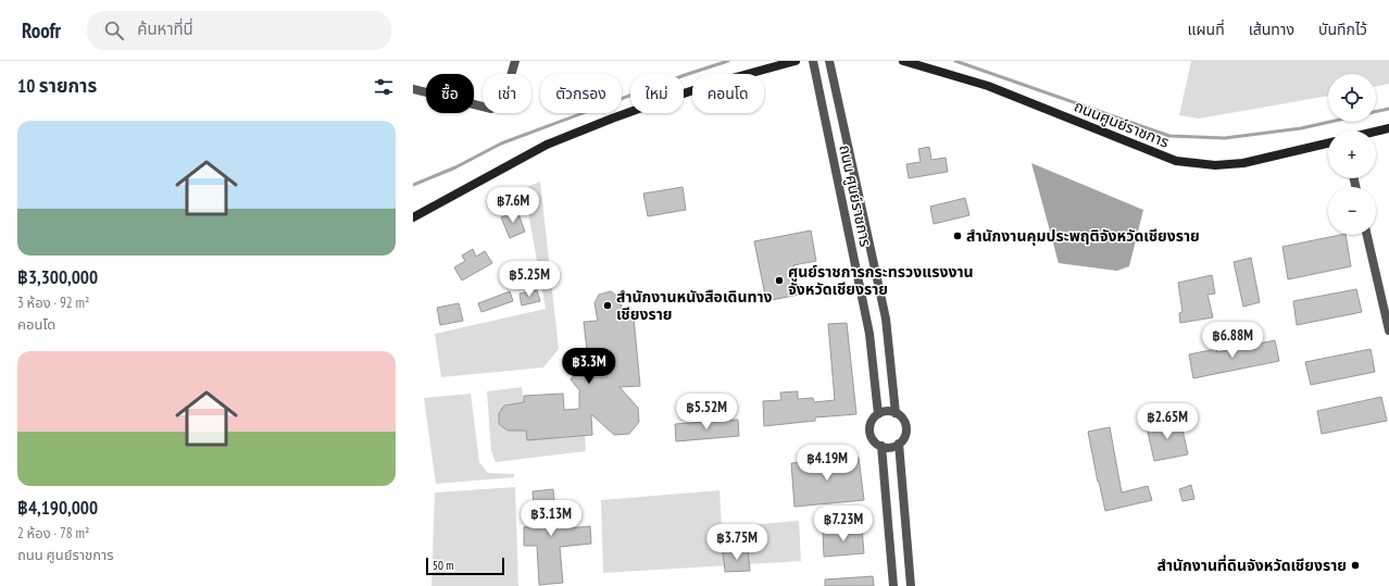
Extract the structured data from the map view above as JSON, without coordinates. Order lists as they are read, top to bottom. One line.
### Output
{"streets":{"street":["ถนนศูนย์ราชการ","ถนน ศูนย์ราชการ"]},"places":["สำนักงานคุมประพฤติจังหวัดเชียงราย","ศูนย์ราชการกระทรวงแรงงาน จังหวัดเชียงราย","สำนักงานหนังสือเดินทาง เชียงราย","สำนักงานที่ดินจังหวัดเชียงราย"],"scale_bar":"50 m","page":{"header":"Roofr","search":"ค้นหาที่นี่","nav":["แผนที่","เส้นทาง","บันทึกไว้"],"heading":"10 รายการ","map_buttons":["+","−"],"chip":["ซื้อ","เช่า","ตัวกรอง","ใหม่","คอนโด"],"list":[{"name":"฿3,300,000","note":"3 ห้อง · 92 m² · คอนโด"},{"name":"฿4,190,000","note":"2 ห้อง · 78 m² · ถนน ศูนย์ราชการ"}],"price":["฿7.6M","฿5.25M","฿6.88M","฿3.3M","฿5.52M","฿2.65M","฿4.19M","฿3.13M","฿7.23M","฿3.75M"],"scale":"50 m"}}
